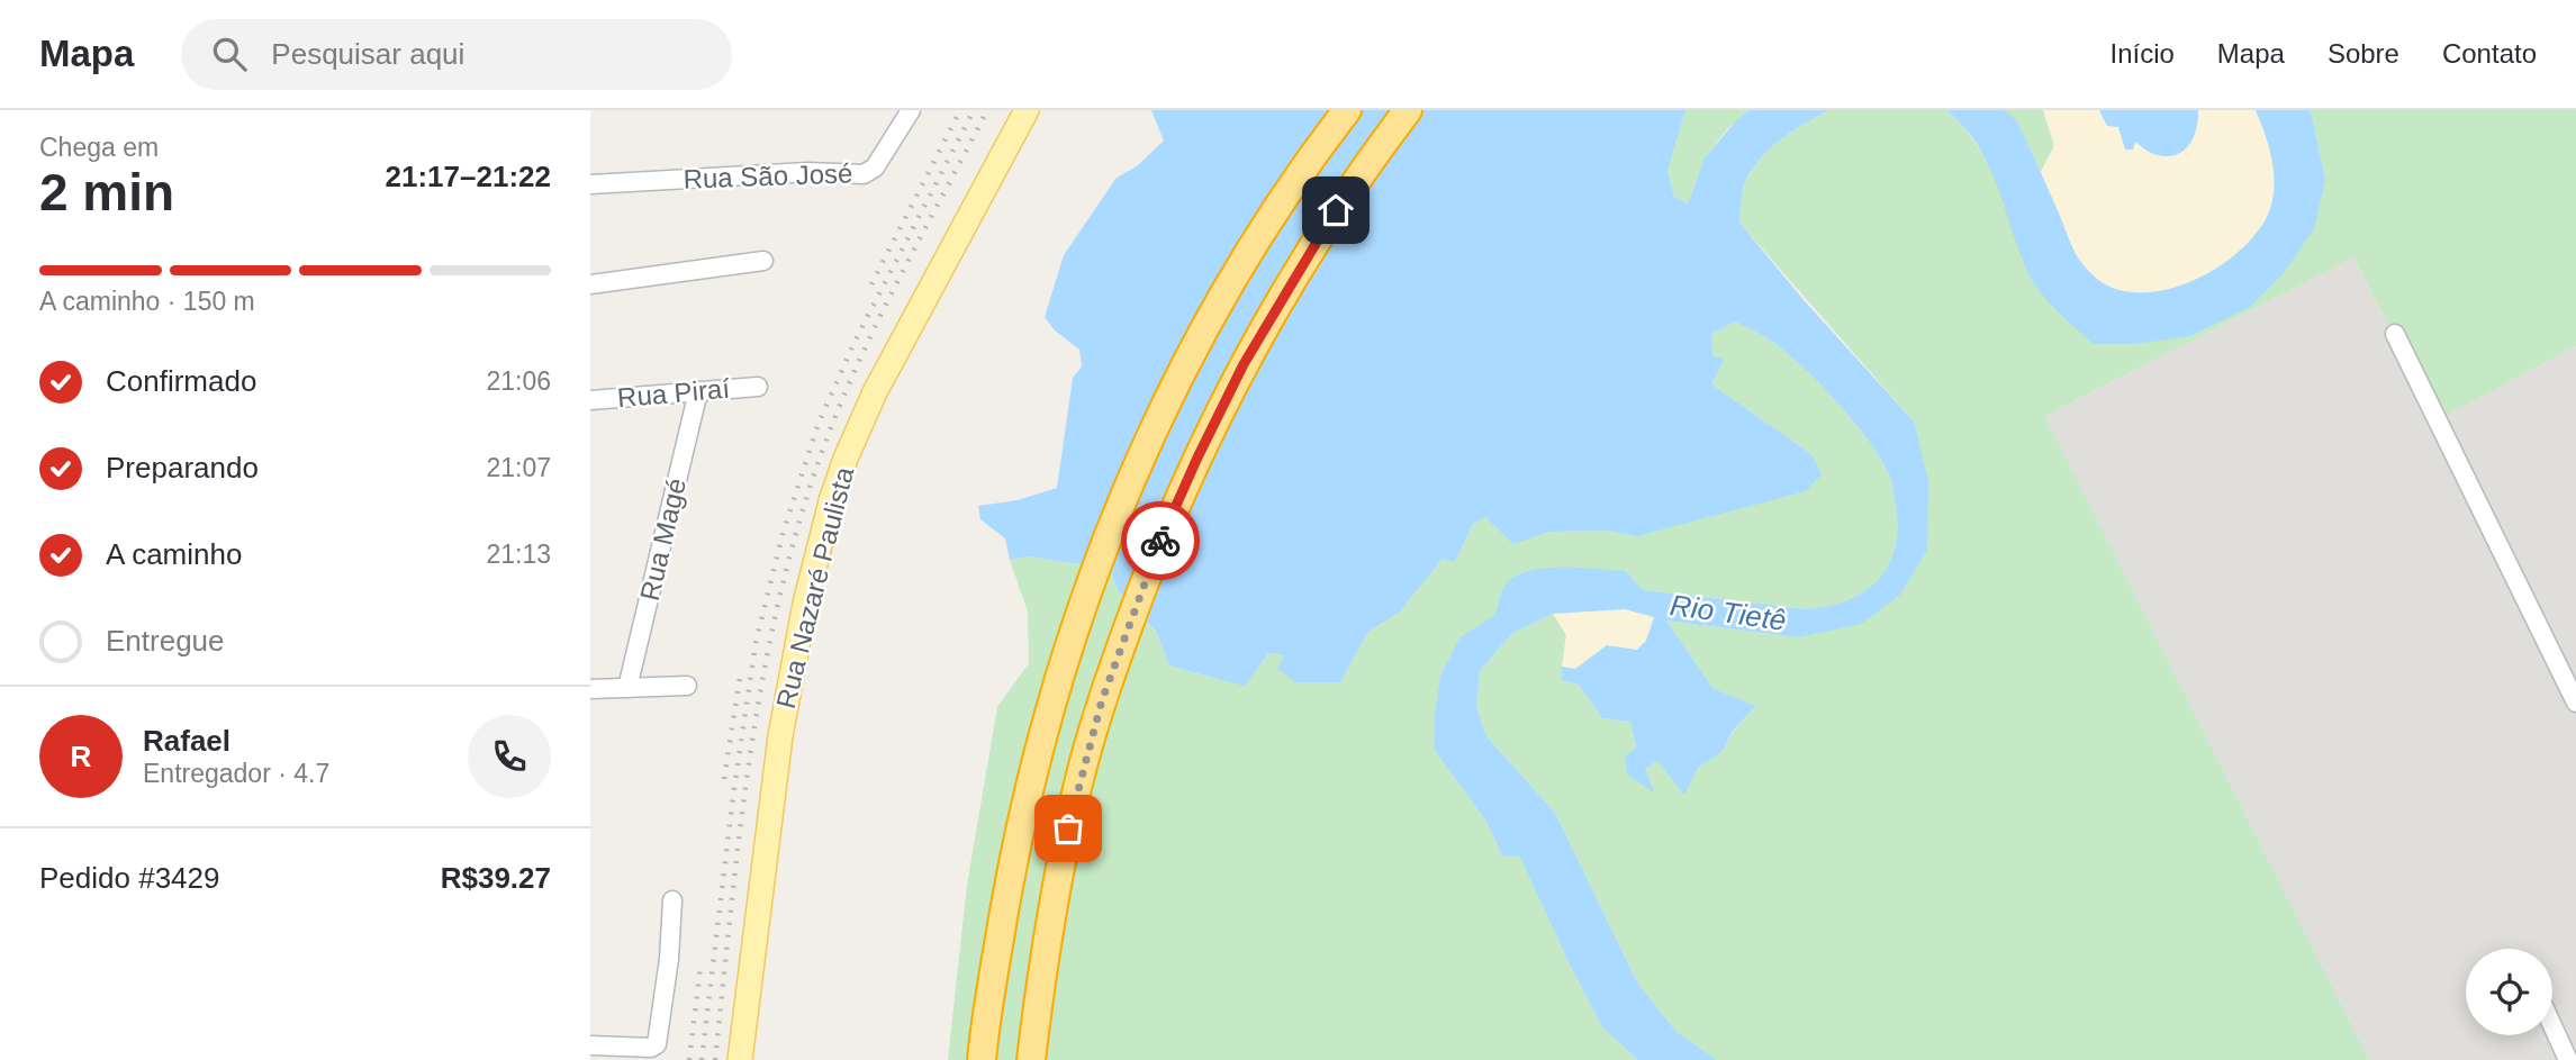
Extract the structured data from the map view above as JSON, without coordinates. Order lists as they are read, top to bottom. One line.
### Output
{"streets":{"main road":["Rua Nazaré Paulista"],"street":["Rua São José","Rua Piraí","Rua Magé"]},"crossings":[["Rua Piraí","Rua Magé"]],"water":["Rio Tietê"],"page":{"header":"Mapa","search":"Pesquisar aqui","nav":["Início","Mapa","Sobre","Contato"],"heading":["2 min","Chega em","21:17–21:22"],"panel":["Rafael","Entregador · 4.7","Pedido #3429","R$39.27"],"bar":"A caminho · 150 m","list":[["Confirmado","21:06"],["Preparando","21:07"],["A caminho","21:13"],"Entregue"],"round":"R"}}
